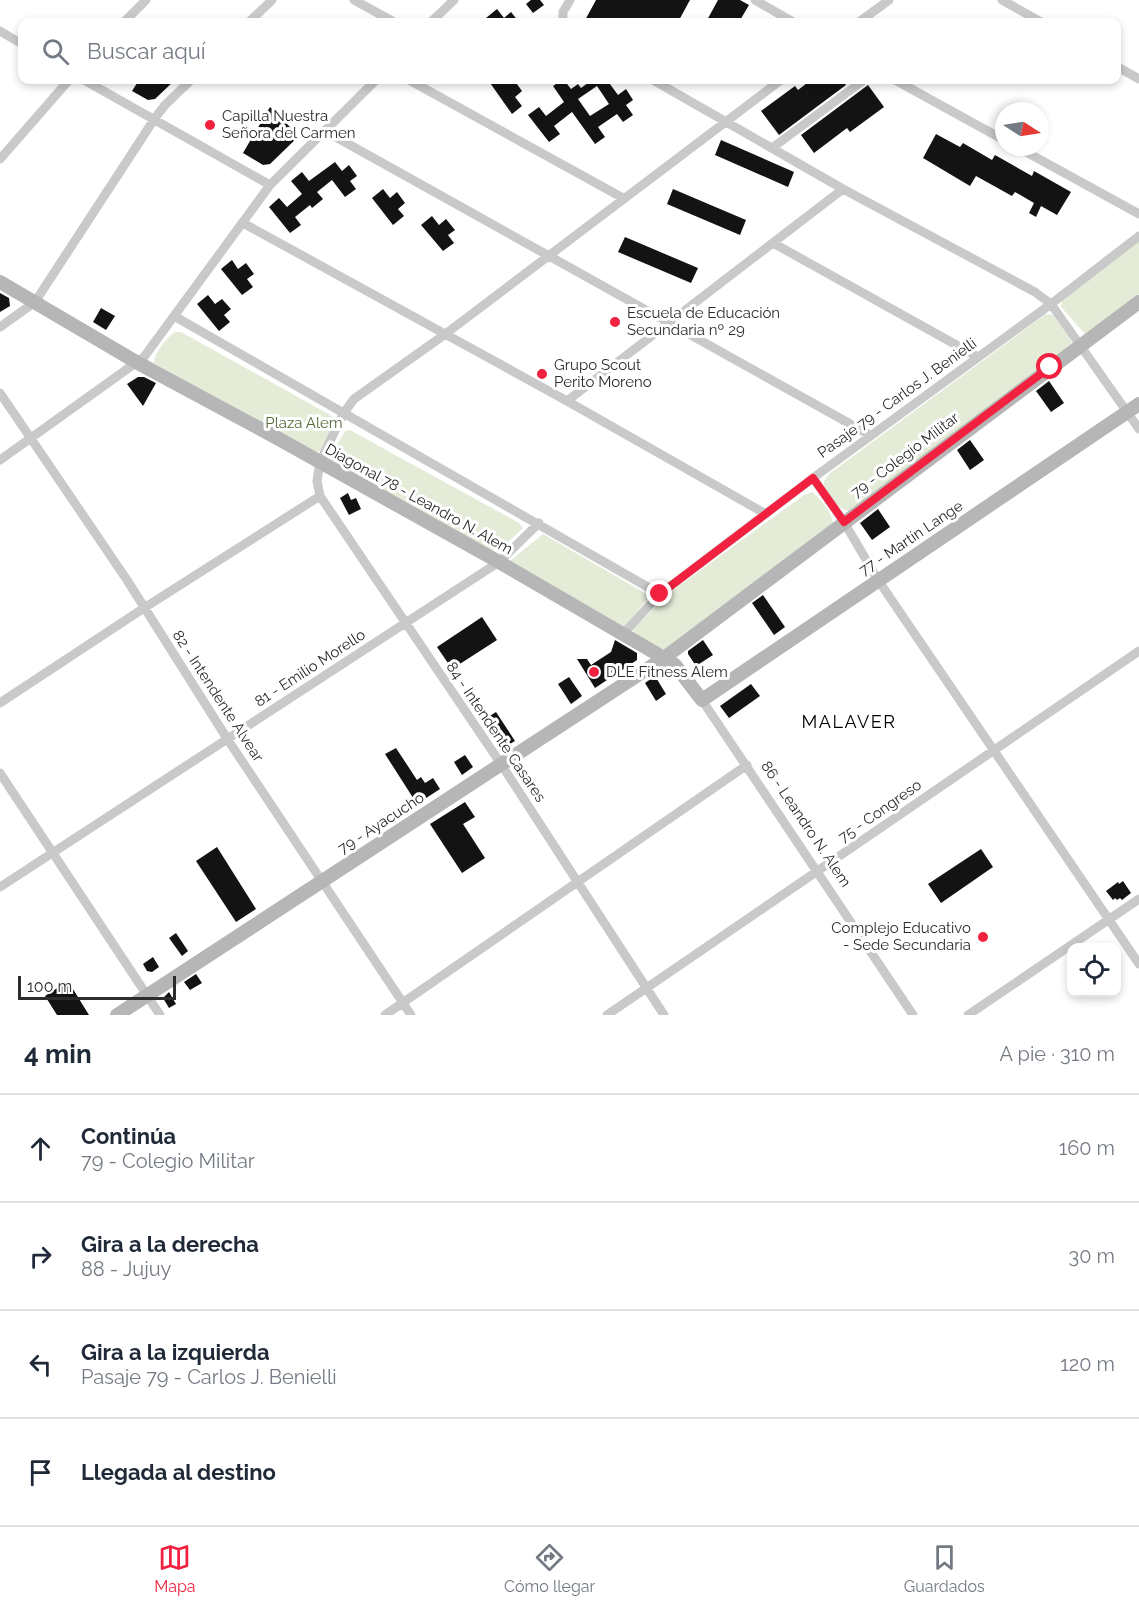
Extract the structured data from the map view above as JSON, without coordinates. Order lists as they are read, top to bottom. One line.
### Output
{"streets":{"street":["Pasaje 79 - Carlos J. Benielli","79 - Colegio Militar","Diagonal 78 - Leandro N. Alem","77 - Martín Lange","81 - Emilio Morello","82 - Intendente Alvear","84 - Intendente Casares","75 - Congreso","79 - Ayacucho","86 - Leandro N. Alem"]},"crossings":[["Pasaje 79 - Carlos J. Benielli","Diagonal 78 - Leandro N. Alem"],["79 - Colegio Militar","Diagonal 78 - Leandro N. Alem"],["79 - Colegio Militar","79 - Ayacucho"],["79 - Colegio Militar","86 - Leandro N. Alem"],["Diagonal 78 - Leandro N. Alem","81 - Emilio Morello"],["Diagonal 78 - Leandro N. Alem","79 - Ayacucho"],["Diagonal 78 - Leandro N. Alem","86 - Leandro N. Alem"],["77 - Martín Lange","86 - Leandro N. Alem"],["81 - Emilio Morello","82 - Intendente Alvear"],["81 - Emilio Morello","84 - Intendente Casares"],["82 - Intendente Alvear","79 - Ayacucho"],["84 - Intendente Casares","75 - Congreso"],["84 - Intendente Casares","79 - Ayacucho"],["75 - Congreso","86 - Leandro N. Alem"],["79 - Ayacucho","86 - Leandro N. Alem"]],"districts":["MALAVER"],"parks":["Plaza Alem"],"places":["Capilla Nuestra Señora del Carmen","Escuela de Educación Secundaria nº 29","Grupo Scout Perito Moreno","DLE Fitness Alem","Complejo Educativo - Sede Secundaria"],"scale_bar":"100 m","north":"right","page":{"search":"Buscar aquí","scale":"100 m","heading":["4 min","A pie · 310 m"],"list":[["Continúa","79 - Colegio Militar","160 m"],["Gira a la derecha","88 - Jujuy","30 m"],["Gira a la izquierda","Pasaje 79 - Carlos J. Benielli","120 m"],"Llegada al destino"],"nav":["Mapa","Cómo llegar","Guardados"]}}
